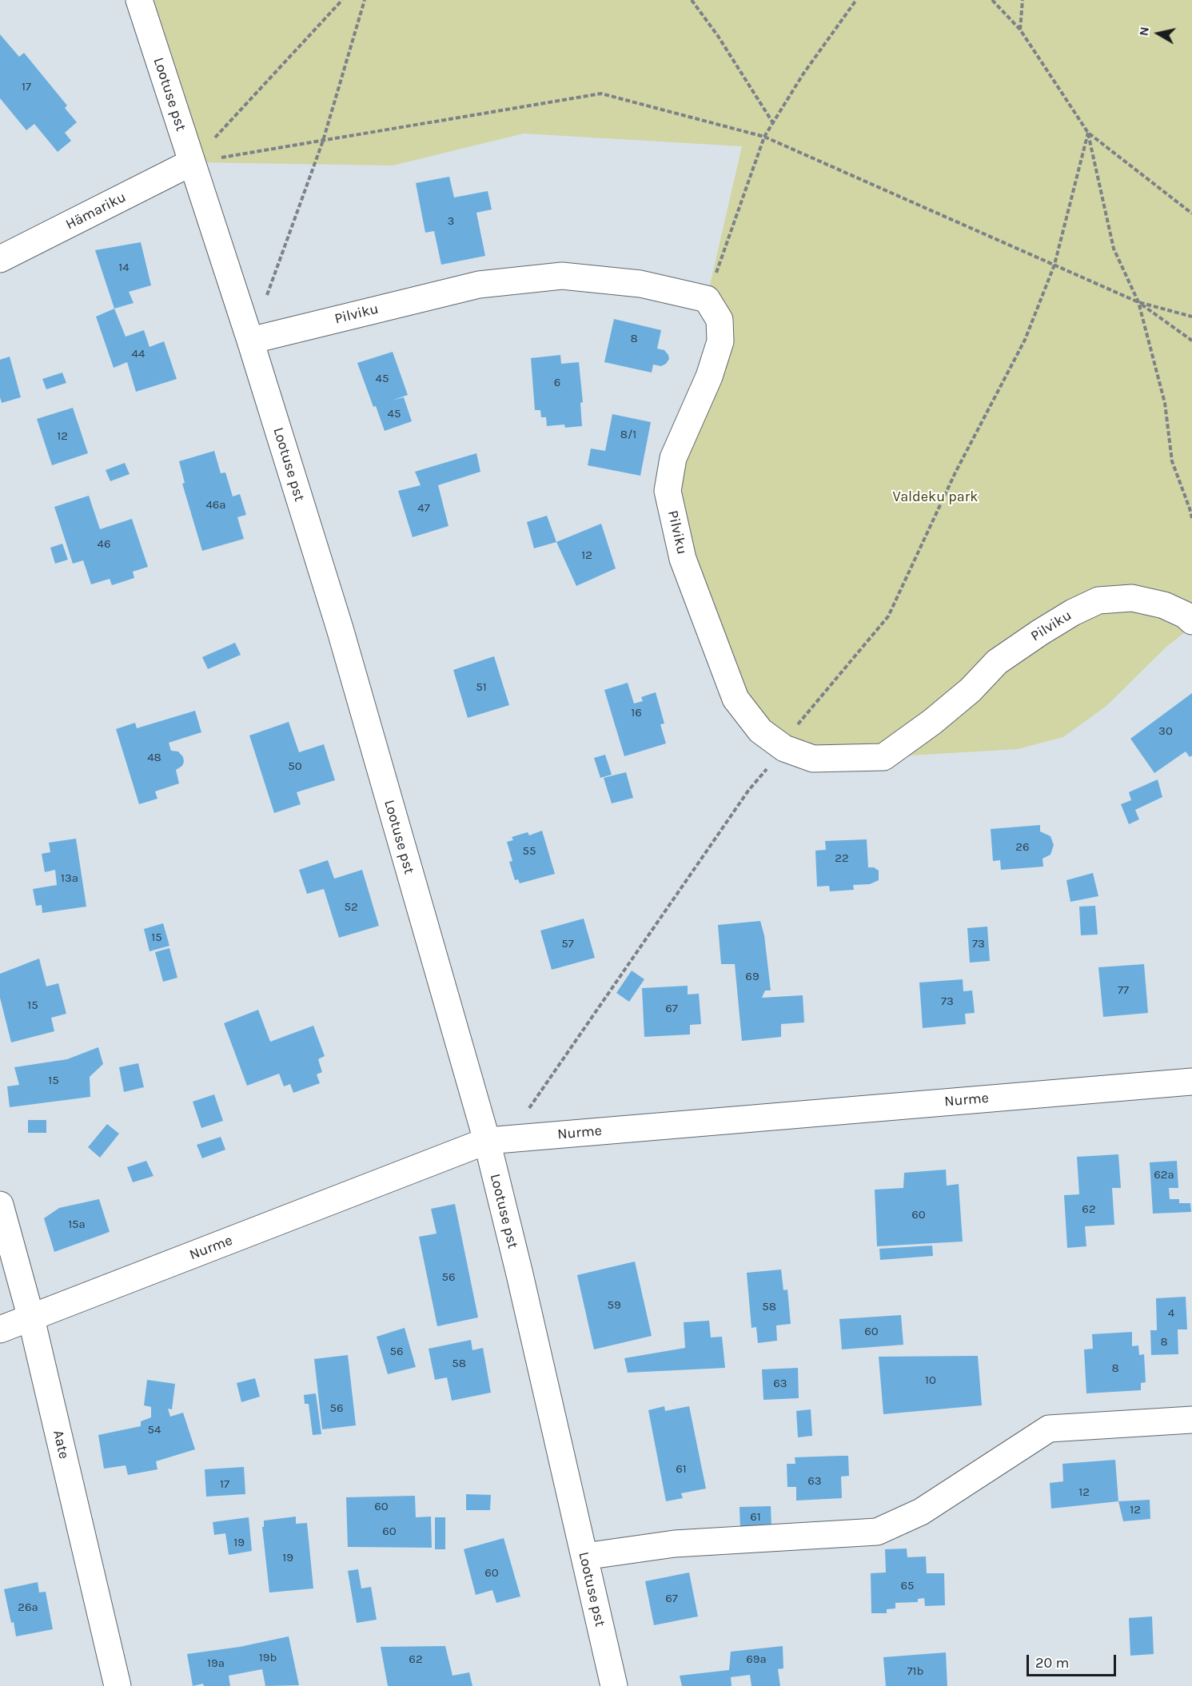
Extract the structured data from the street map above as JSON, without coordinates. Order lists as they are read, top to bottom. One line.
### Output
{"streets":{"street":["Lootuse pst","Hämariku","Pilviku","Nurme","Aate"]},"crossings":[["Lootuse pst","Hämariku"],["Lootuse pst","Pilviku"],["Lootuse pst","Nurme"],["Nurme","Aate"]],"parks":["Valdeku park"],"house_numbers":["17","3","14","8","44","45","6","45","8/1","12","46a","47","46","12","51","16","30","48","50","26","55","22","13a","52","15","57","73","69","77","73","15","67","15","62a","62","60","15a","56","59","58","4","60","8","56","58","8","10","63","56","54","61","63","17","12","60","12","61","60","19","19","60","65","67","26a","19b","62","69a","19a","71b"],"scale_bar":"20 m","north":"left"}
